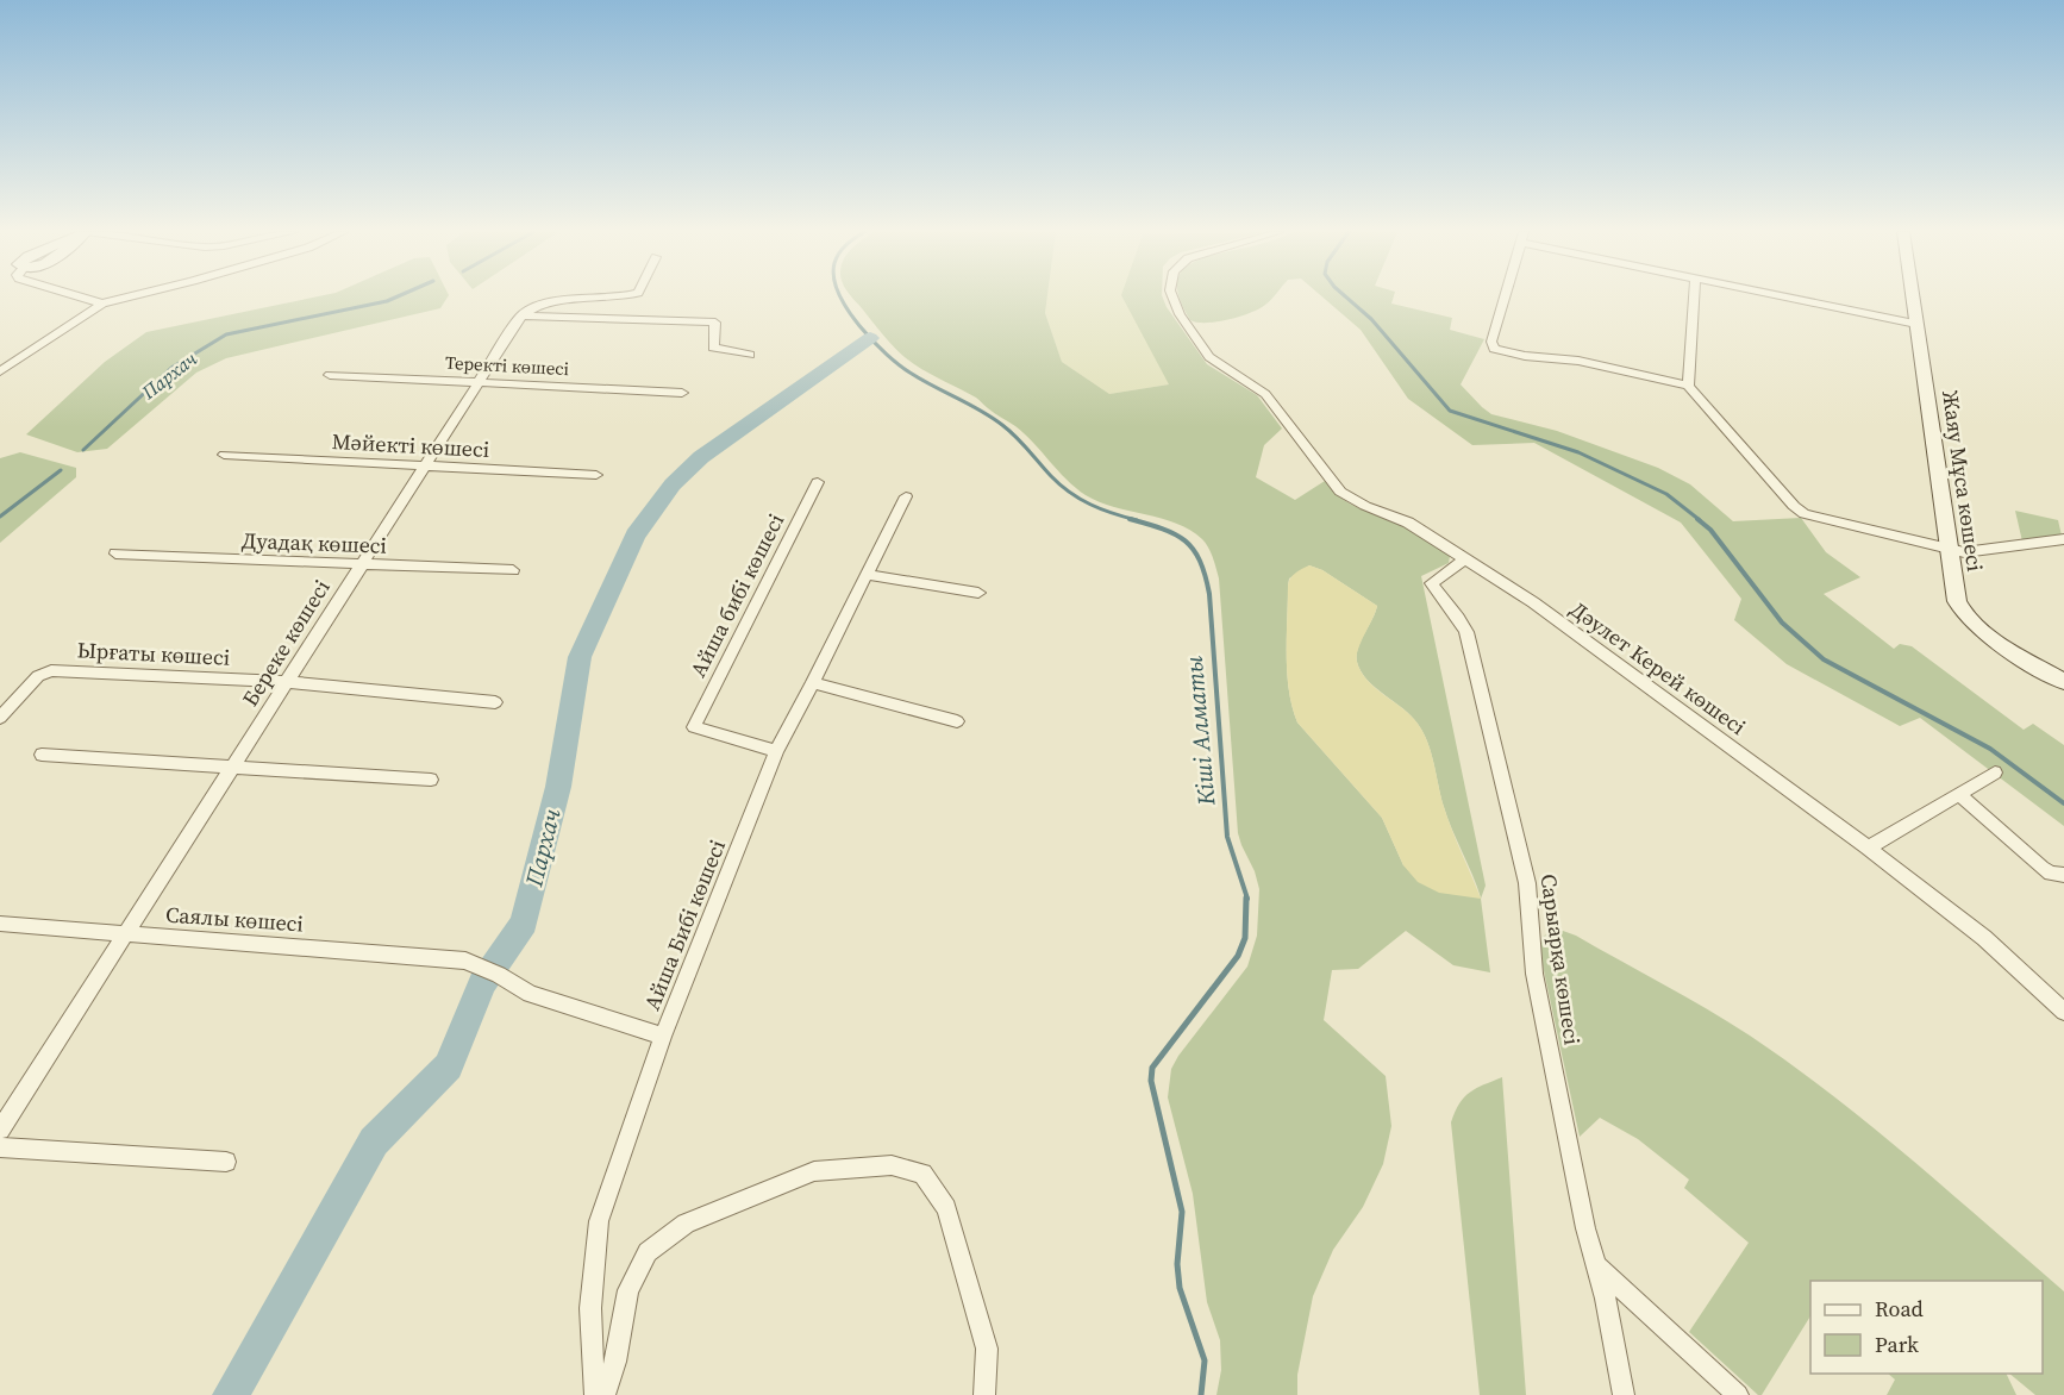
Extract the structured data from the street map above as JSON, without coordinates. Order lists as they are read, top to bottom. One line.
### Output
{"streets":{"street":["Теректі көшесі","Мәйекті көшесі","Жаяу Мұса көшесі","Дуадақ көшесі","Айша бибі көшесі","Береке көшесі","Ырғаты көшесі","Дәулет Керей көшесі","Саялы көшесі","Айша Бибі көшесі","Сарыарқа көшесі"]},"crossings":[["Теректі көшесі","Береке көшесі"],["Мәйекті көшесі","Береке көшесі"],["Дуадақ көшесі","Береке көшесі"],["Айша бибі көшесі","Айша Бибі көшесі"],["Береке көшесі","Ырғаты көшесі"],["Береке көшесі","Саялы көшесі"],["Дәулет Керей көшесі","Сарыарқа көшесі"],["Саялы көшесі","Айша Бибі көшесі"]],"water":["Пархач","Кіші Алматы"],"legend":["Road","Park"]}
